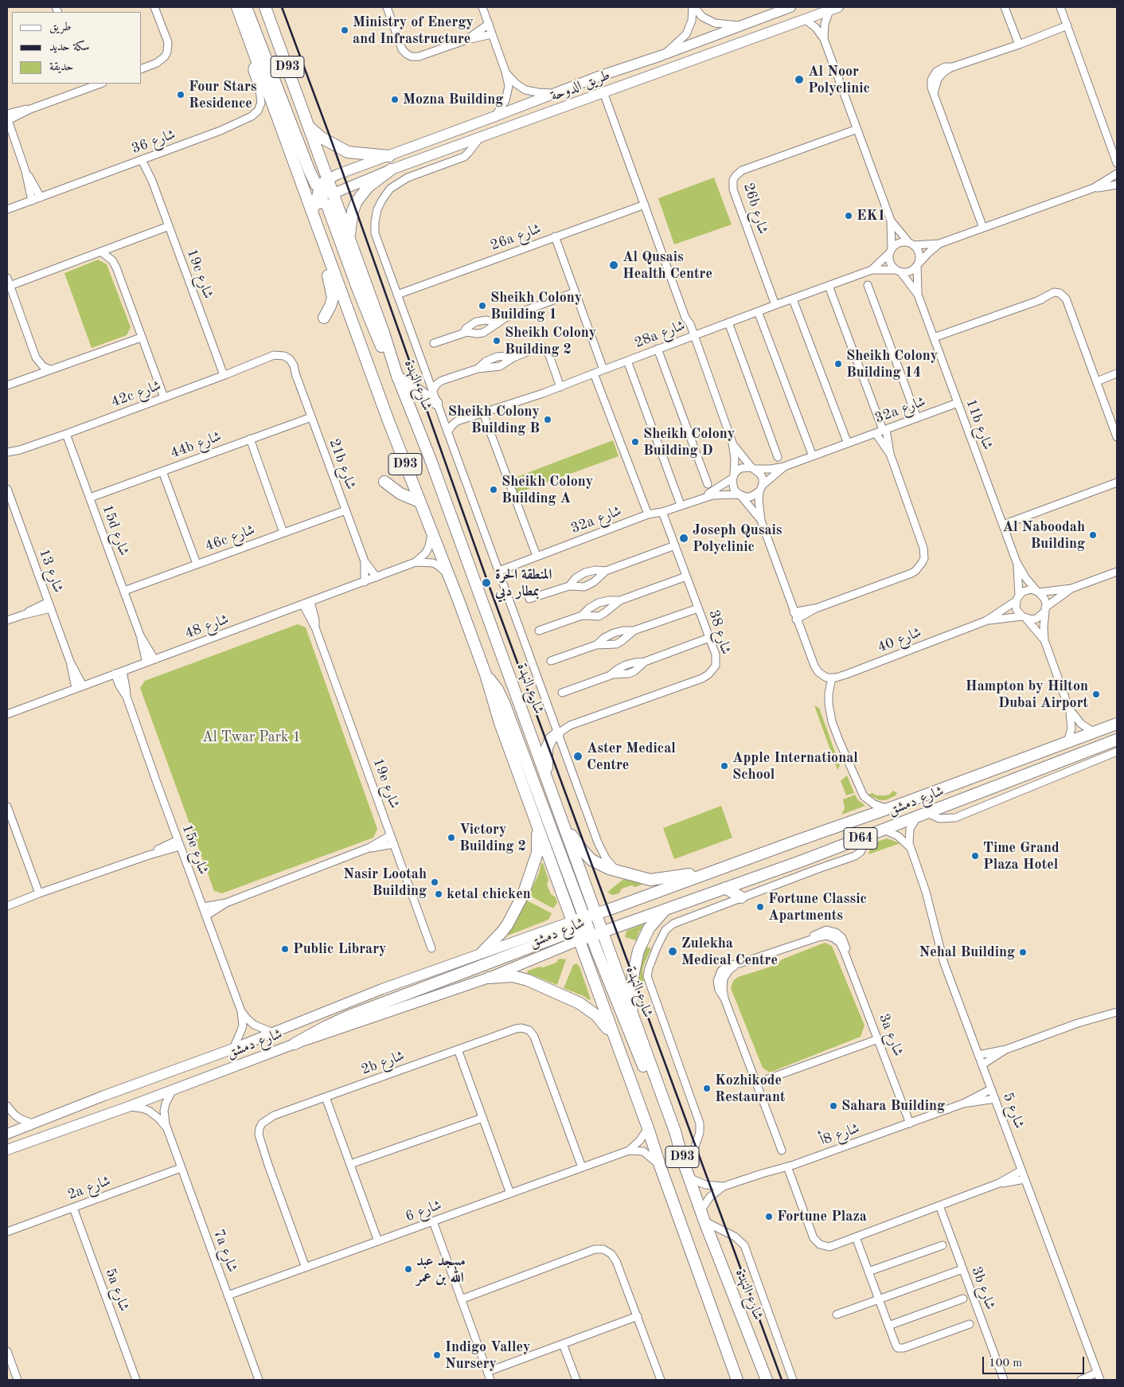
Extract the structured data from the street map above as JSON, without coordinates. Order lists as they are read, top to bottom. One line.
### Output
{"streets":{"main road":["D93","طريق الدوحة","شارع النهدة","شارع دمشق","D64"],"street":["شارع 36","26b شارع","26a شارع","19c شارع","28a شارع","42c شارع","32a شارع","11b شارع","44b شارع","21b شارع","15d شارع","46c شارع","شارع 13","شارع 48","شارع 38","شارع 40","19e شارع","15e شارع","3a شارع","2b شارع","شارع 5","شارع 8أ","2a شارع","شارع 6","7a شارع","3b شارع","5a شارع"]},"crossings":[["D93","شارع 36"],["D93","شارع 48"],["D93","شارع دمشق"],["D93","شارع 6"],["طريق الدوحة","شارع النهدة"],["شارع 36","19c شارع"],["26b شارع","28a شارع"],["19c شارع","42c شارع"],["28a شارع","11b شارع"],["شارع النهدة","شارع دمشق"],["شارع النهدة","شارع 8أ"],["42c شارع","21b شارع"],["42c شارع","15d شارع"],["32a شارع","11b شارع"],["32a شارع","شارع 38"],["11b شارع","شارع 40"],["44b شارع","21b شارع"],["44b شارع","15d شارع"],["21b شارع","46c شارع"],["21b شارع","شارع 48"],["15d شارع","46c شارع"],["15d شارع","شارع 48"],["شارع 13","شارع 48"],["شارع 48","19e شارع"],["شارع 48","15e شارع"],["شارع دمشق","15e شارع"],["شارع دمشق","شارع 5"],["شارع دمشق","7a شارع"],["3a شارع","شارع 8أ"],["2b شارع","شارع 6"],["شارع 5","شارع 8أ"],["2a شارع","7a شارع"],["2a شارع","5a شارع"],["شارع 6","7a شارع"]],"parks":["Al Twar Park 1"],"places":["Ministry of Energy and Infrastructure","Al Noor Polyclinic","Four Stars Residence","Mozna Building","EK1","Al Qusais Health Centre","Sheikh Colony Building 1","Sheikh Colony Building 2","Sheikh Colony Building 14","Sheikh Colony Building B","Sheikh Colony Building D","Sheikh Colony Building A","Al Naboodah Building","Joseph Qusais Polyclinic","المنطقة الحرة بمطار دبي","Hampton by Hilton Dubai Airport","Aster Medical Centre","Apple International School","Victory Building 2","Time Grand Plaza Hotel","Nasir Lootah Building","ketal chicken","Fortune Classic Apartments","Public Library","Zulekha Medical Centre","Nehal Building","Kozhikode Restaurant","Sahara Building","Fortune Plaza","مسجد عبد الله بن عمر","Indigo Valley Nursery"],"legend":["طريق","سكة حديد","حديقة"],"scale_bar":"100 m"}
